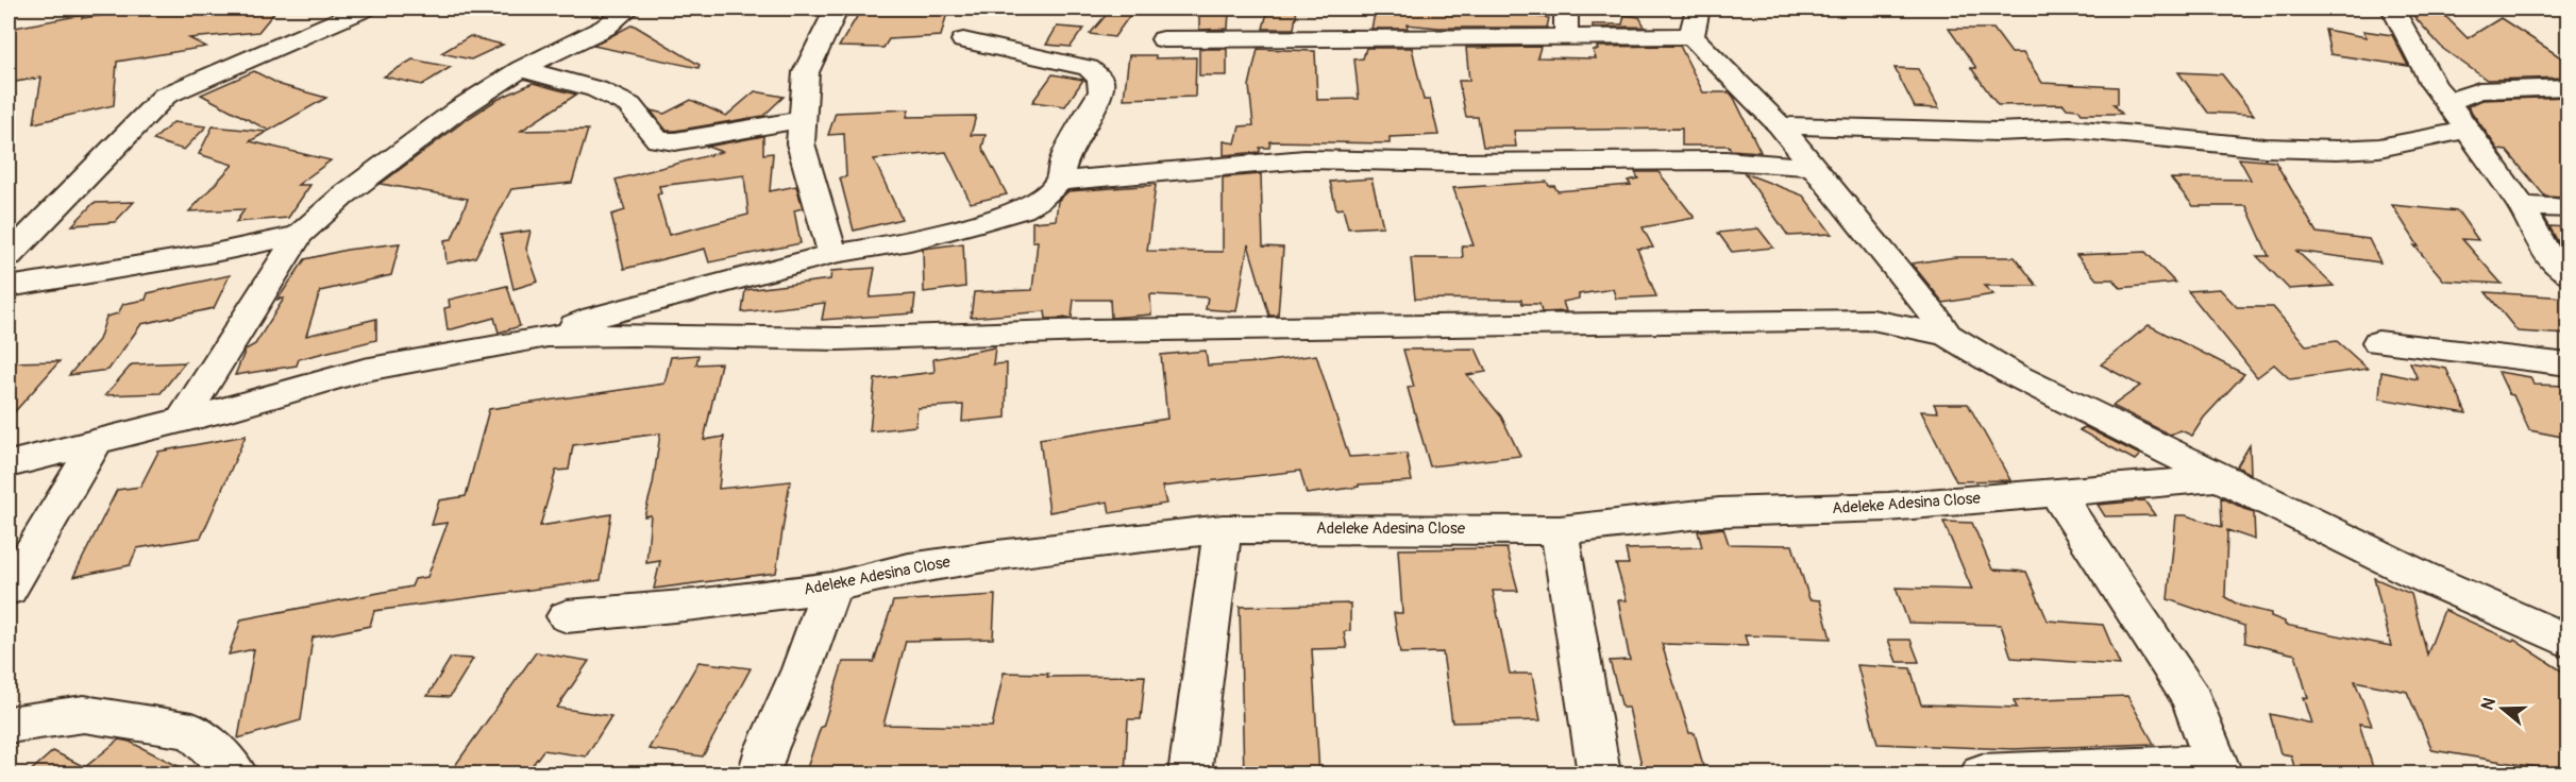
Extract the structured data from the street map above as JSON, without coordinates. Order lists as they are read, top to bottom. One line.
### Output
{"streets":{"street":["Adeleke Adesina Close"]},"north":"left"}
